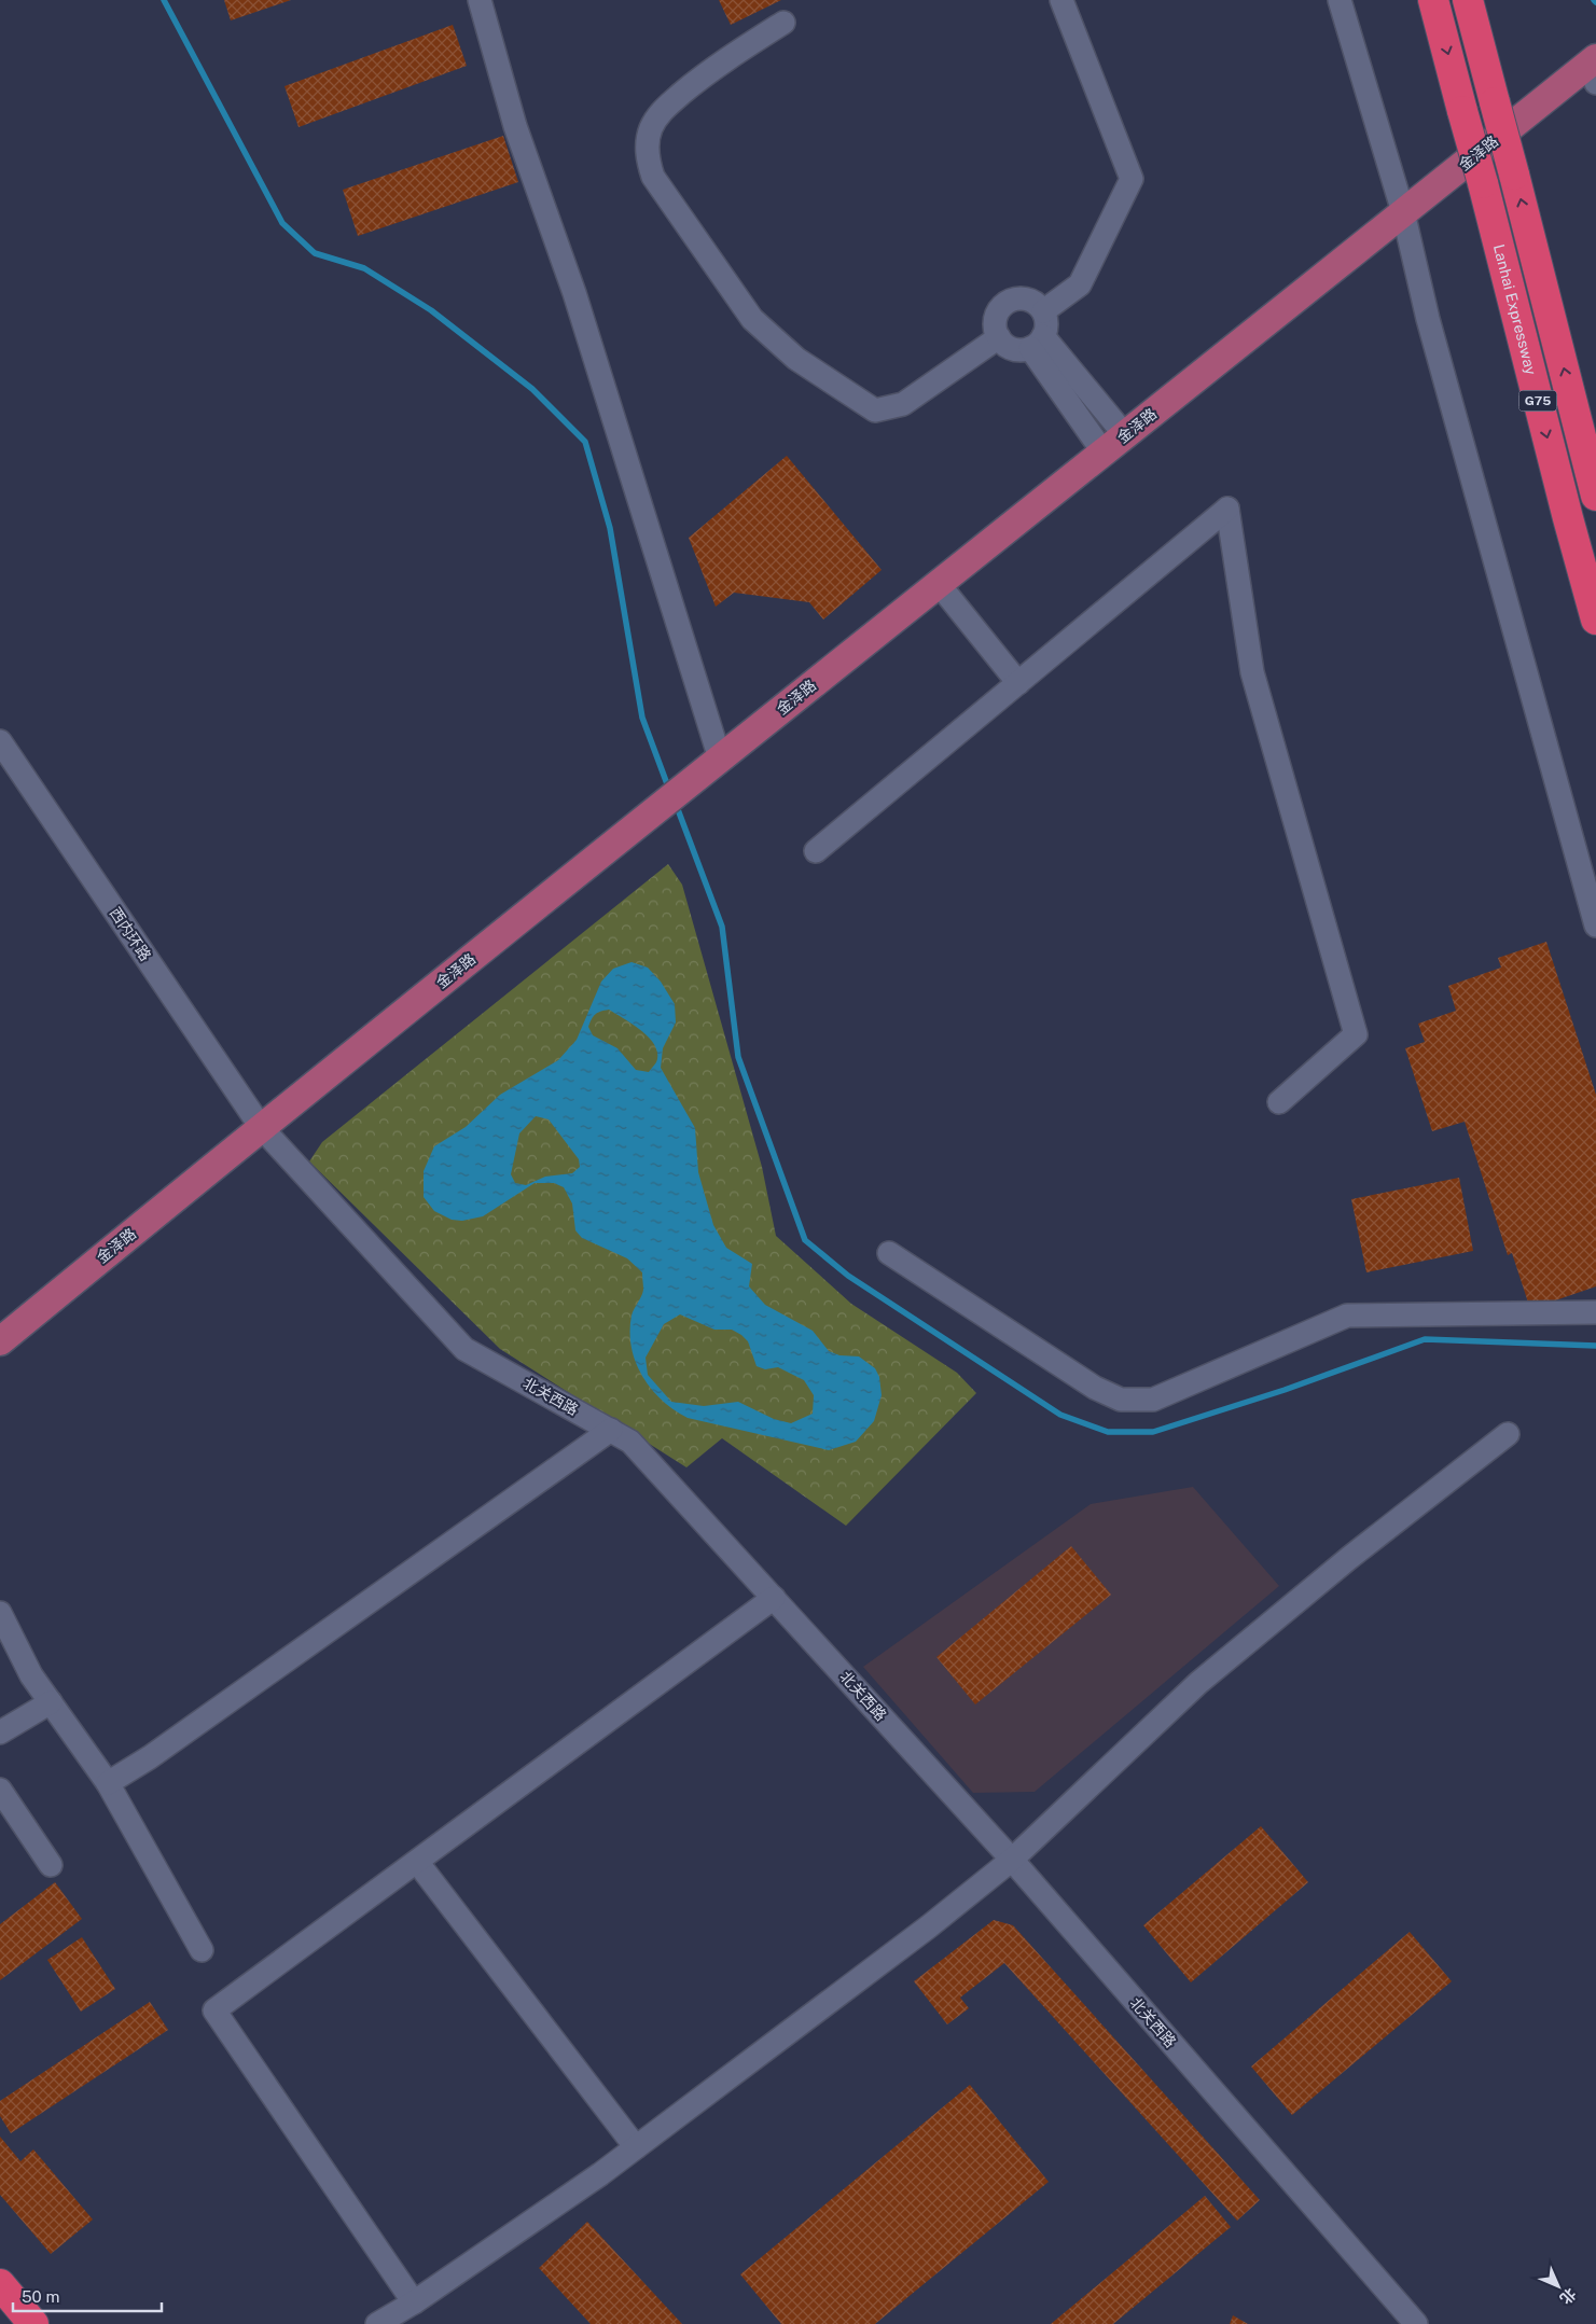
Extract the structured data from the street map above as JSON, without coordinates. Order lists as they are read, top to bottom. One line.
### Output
{"streets":{"highway":["Lanhai Expressway","G75"],"main road":["金泽路"],"street":["西内环路","北关西路"]},"crossings":[["金泽路","西内环路"],["金泽路","北关西路"],["西内环路","北关西路"]],"scale_bar":"50 m","north":"bottom right"}
